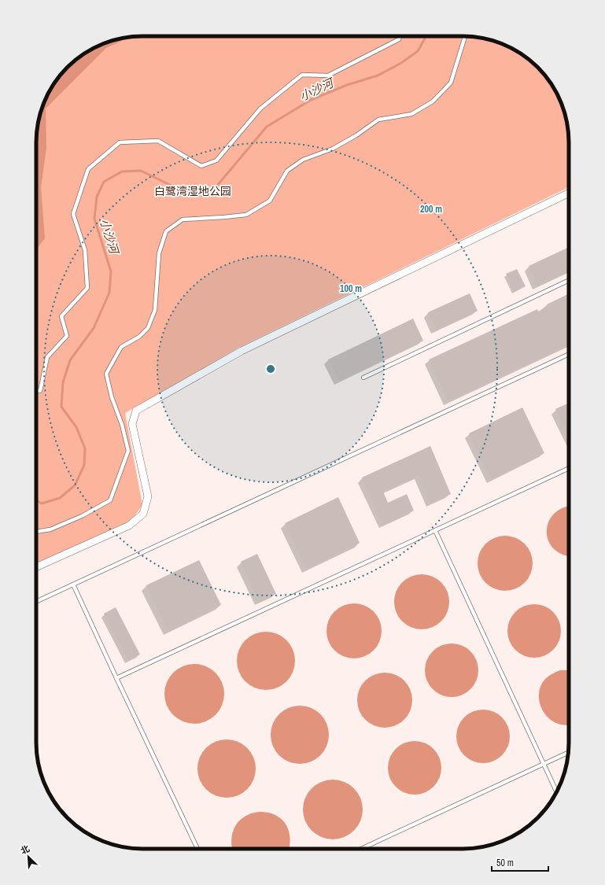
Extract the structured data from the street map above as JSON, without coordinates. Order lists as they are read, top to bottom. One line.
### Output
{"water":["小沙河"],"parks":["白鹭湾湿地公园"],"scale_bar":"50 m","north":"top left","rings":["200 m","100 m"]}
